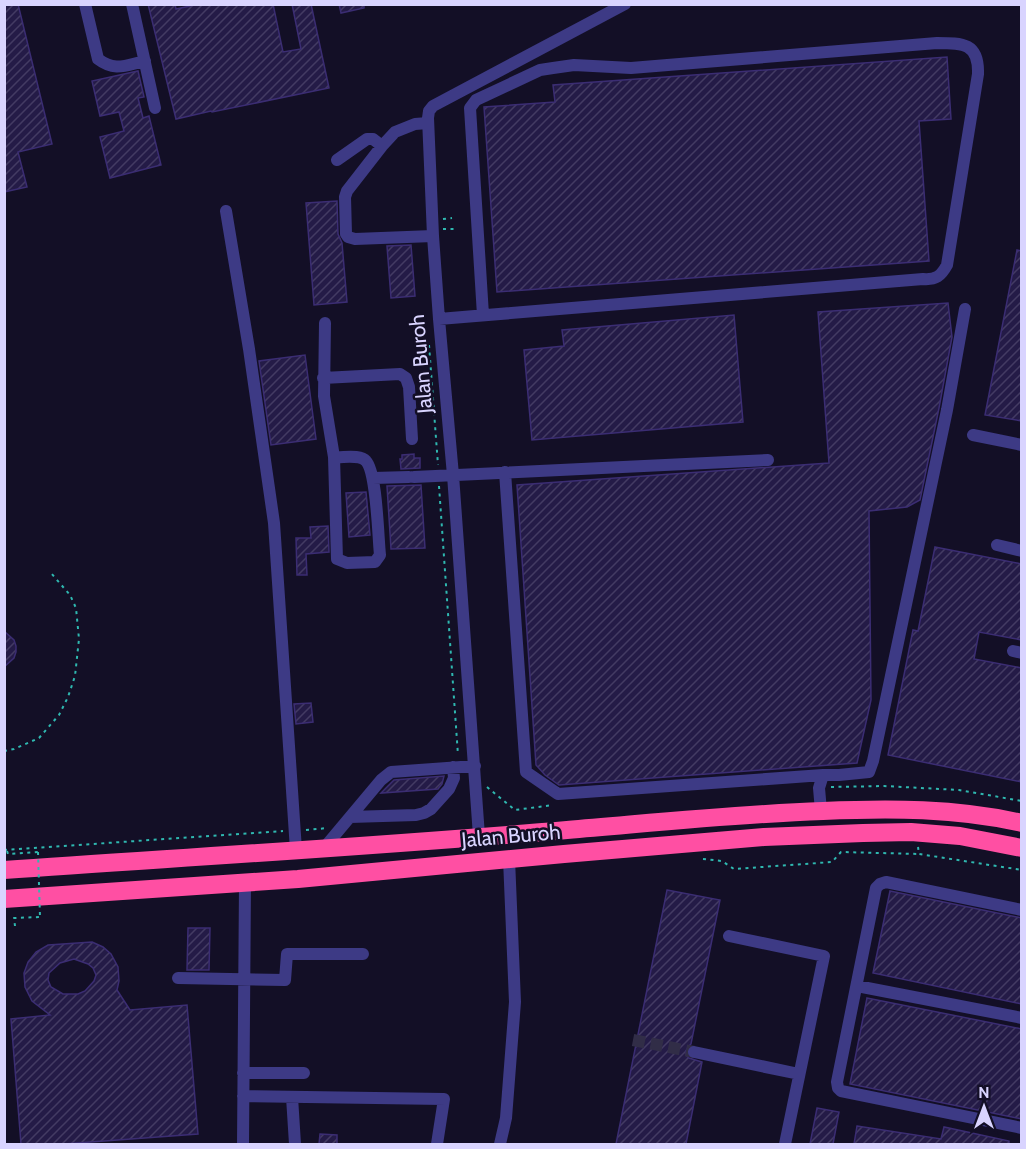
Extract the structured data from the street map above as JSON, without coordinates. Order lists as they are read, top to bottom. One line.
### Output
{"streets":{"highway":["Jalan Buroh"]},"north":"top"}
